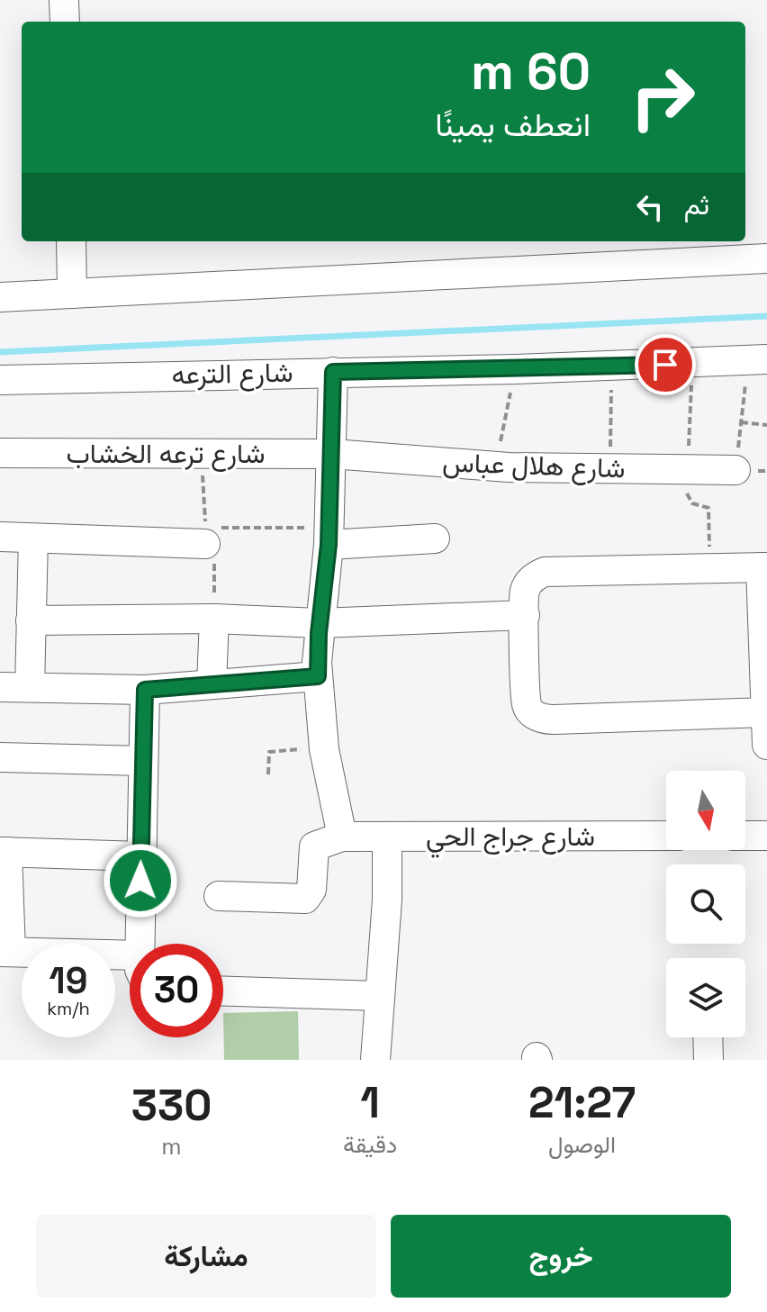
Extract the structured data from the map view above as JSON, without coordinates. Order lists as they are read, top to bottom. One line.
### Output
{"streets":{"street":["شارع الترعه","شارع ترعه الخشاب","شارع هلال عباس","شارع جراج الحي"]},"crossings":[["شارع ترعه الخشاب","شارع هلال عباس"]],"north":"bottom","page":{"turn":["60 m","انعطف يمينًا"],"then":"ثم","speed":"19 km/h","limit":"30","eta":["21:27","الوصول","1","دقيقة","330","m"],"buttons":["خروج","مشاركة"]}}
